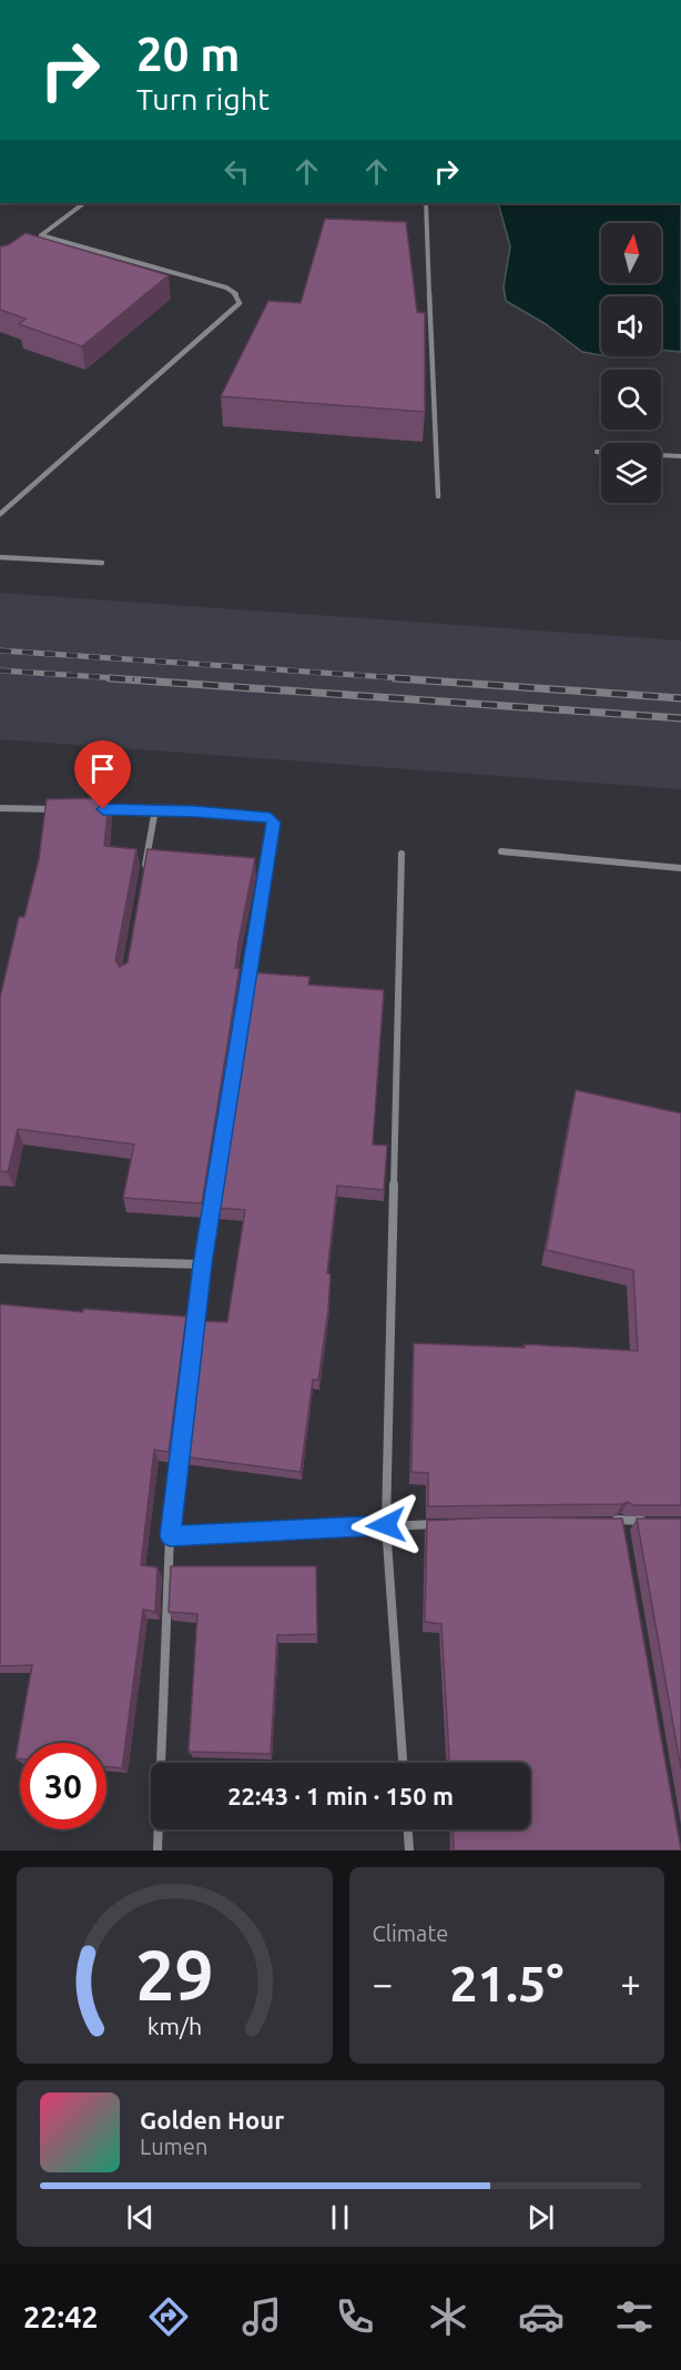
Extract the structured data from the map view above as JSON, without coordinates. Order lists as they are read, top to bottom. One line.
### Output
{"north":"top","page":{"turn":["20 m","Turn right"],"limit":"30","trip":"22:43 · 1 min · 150 m","tile":"Climate","heat":["−","21.5°","+"],"song":["Golden Hour","Lumen"],"tabs":"22:42","gauge":["29","km/h"]}}
